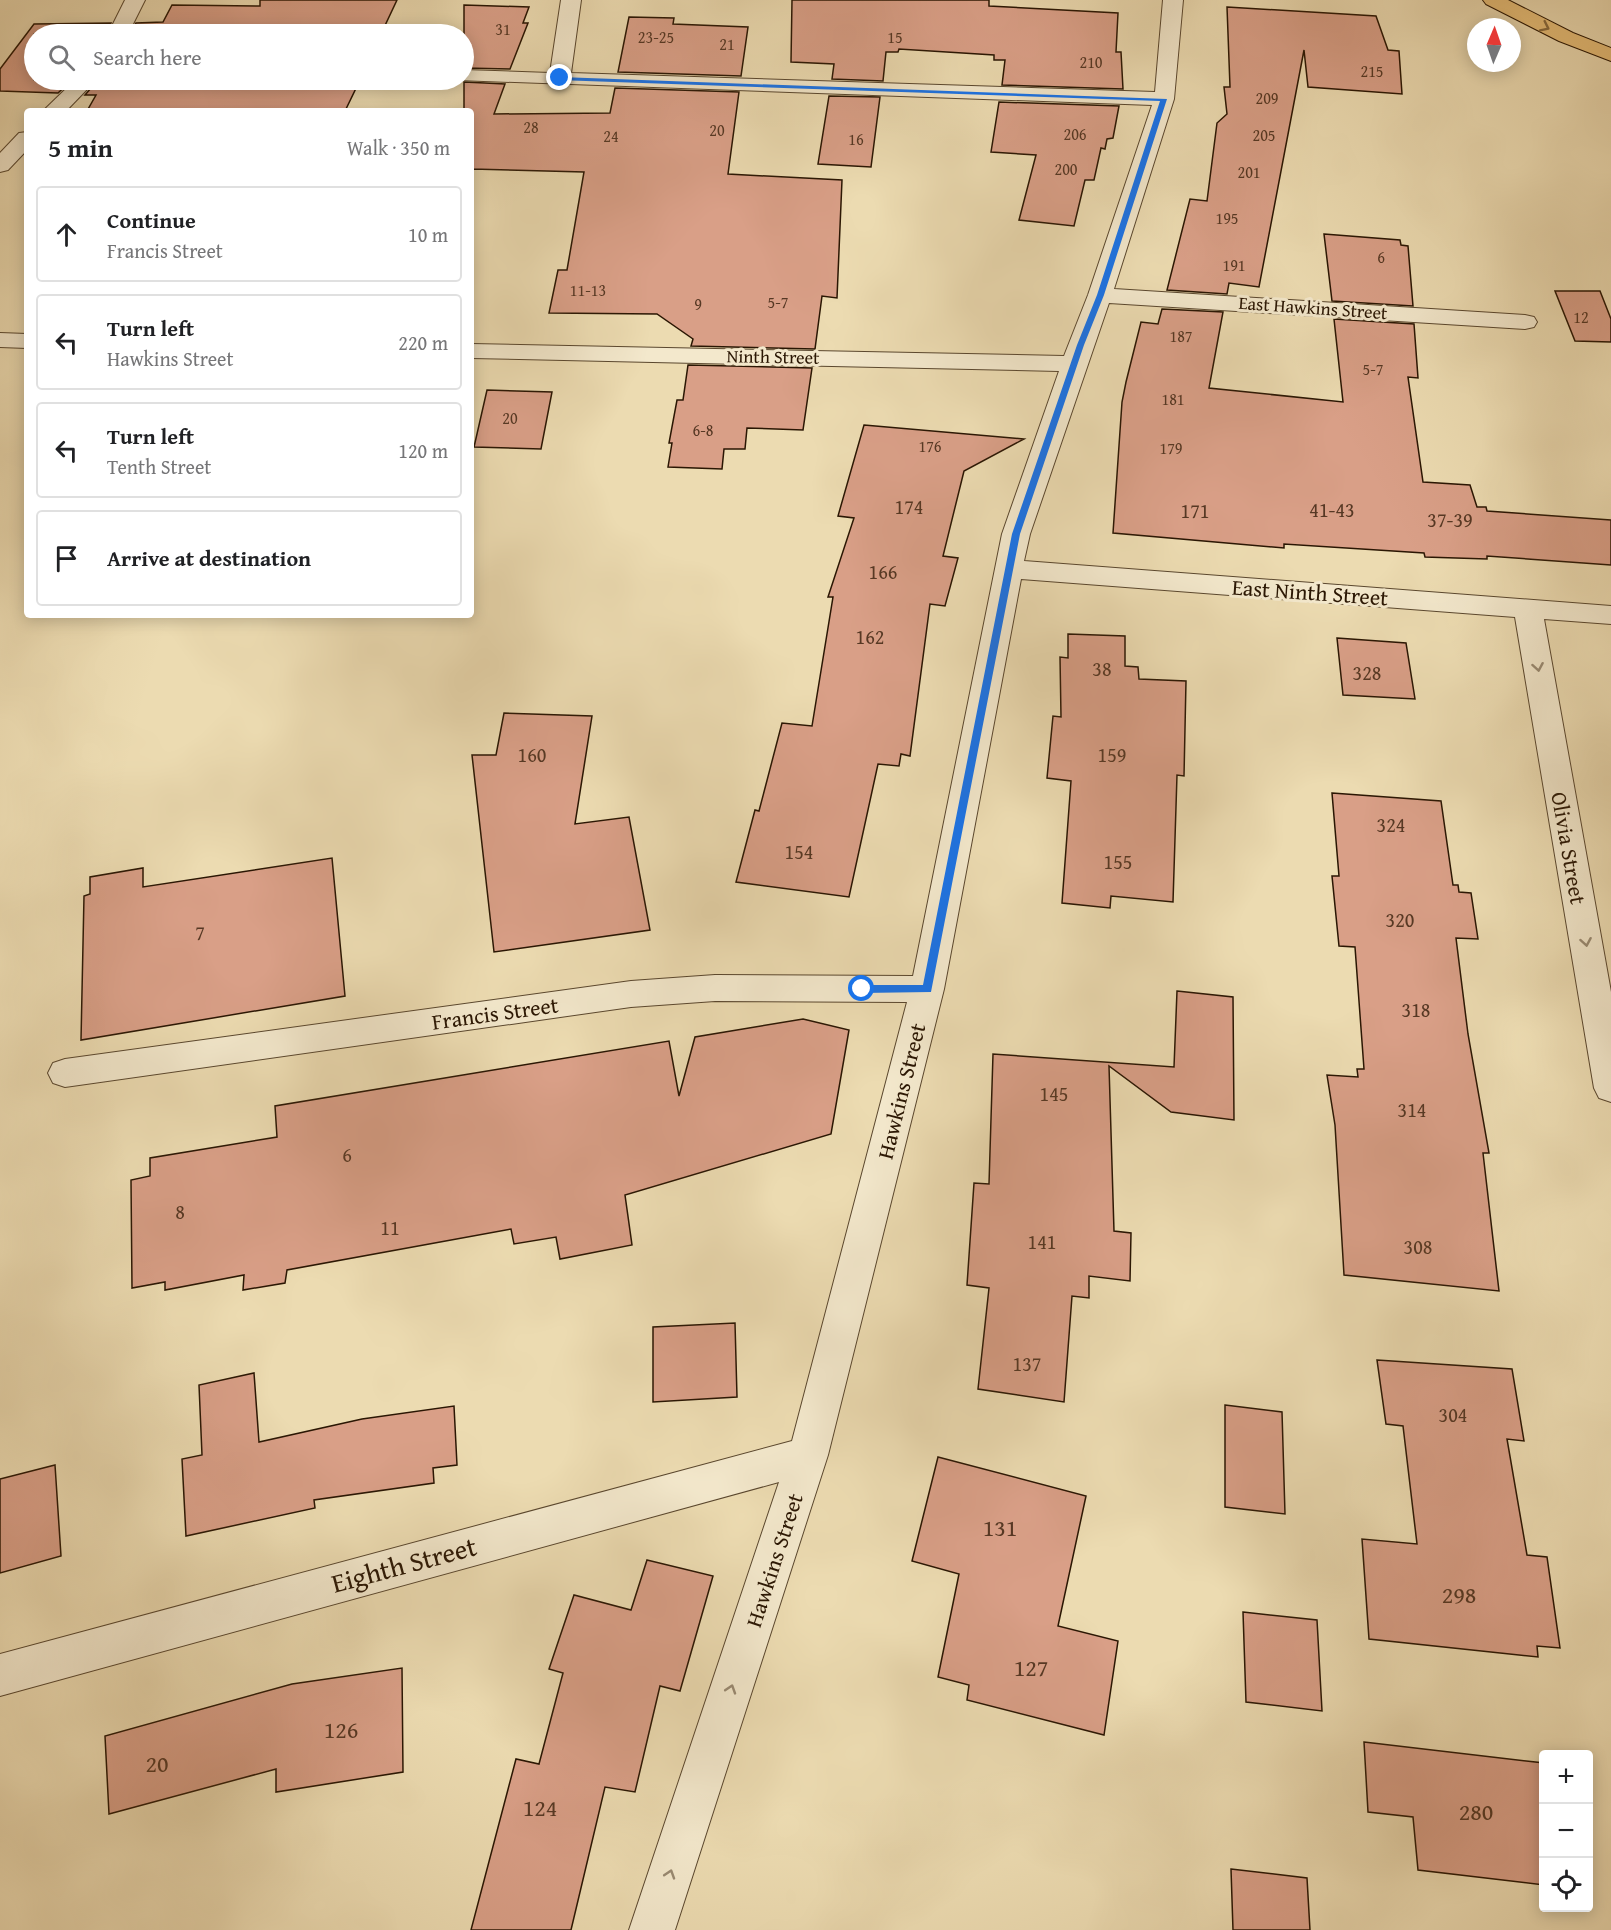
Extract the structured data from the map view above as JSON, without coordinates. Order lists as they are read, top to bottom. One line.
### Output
{"streets":{"street":["East Hawkins Street","Ninth Street","East Ninth Street","Olivia Street","Francis Street","Hawkins Street","Eighth Street"]},"crossings":[["East Hawkins Street","Hawkins Street"],["Ninth Street","Hawkins Street"],["East Ninth Street","Olivia Street"],["East Ninth Street","Hawkins Street"],["Francis Street","Hawkins Street"],["Hawkins Street","Eighth Street"]],"one_way":["Olivia Street"],"house_numbers":["31","23-25","15","21","210","215","209","28","20","206","205","24","16","200","201","195","6","191","11-13","5-7","9","12","187","5-7","181","20","6-8","176","179","174","41-43","171","37-39","166","162","38","328","160","159","324","154","155","320","7","318","145","314","6","8","11","141","308","137","304","131","298","127","126","20","124","280"],"north":"top","page":{"search":"Search here","heading":["5 min","Walk · 350 m"],"list":[["Continue","Francis Street","10 m"],["Turn left","Hawkins Street","220 m"],["Turn left","Tenth Street","120 m"],"Arrive at destination"],"map_buttons":["+","−"]}}
